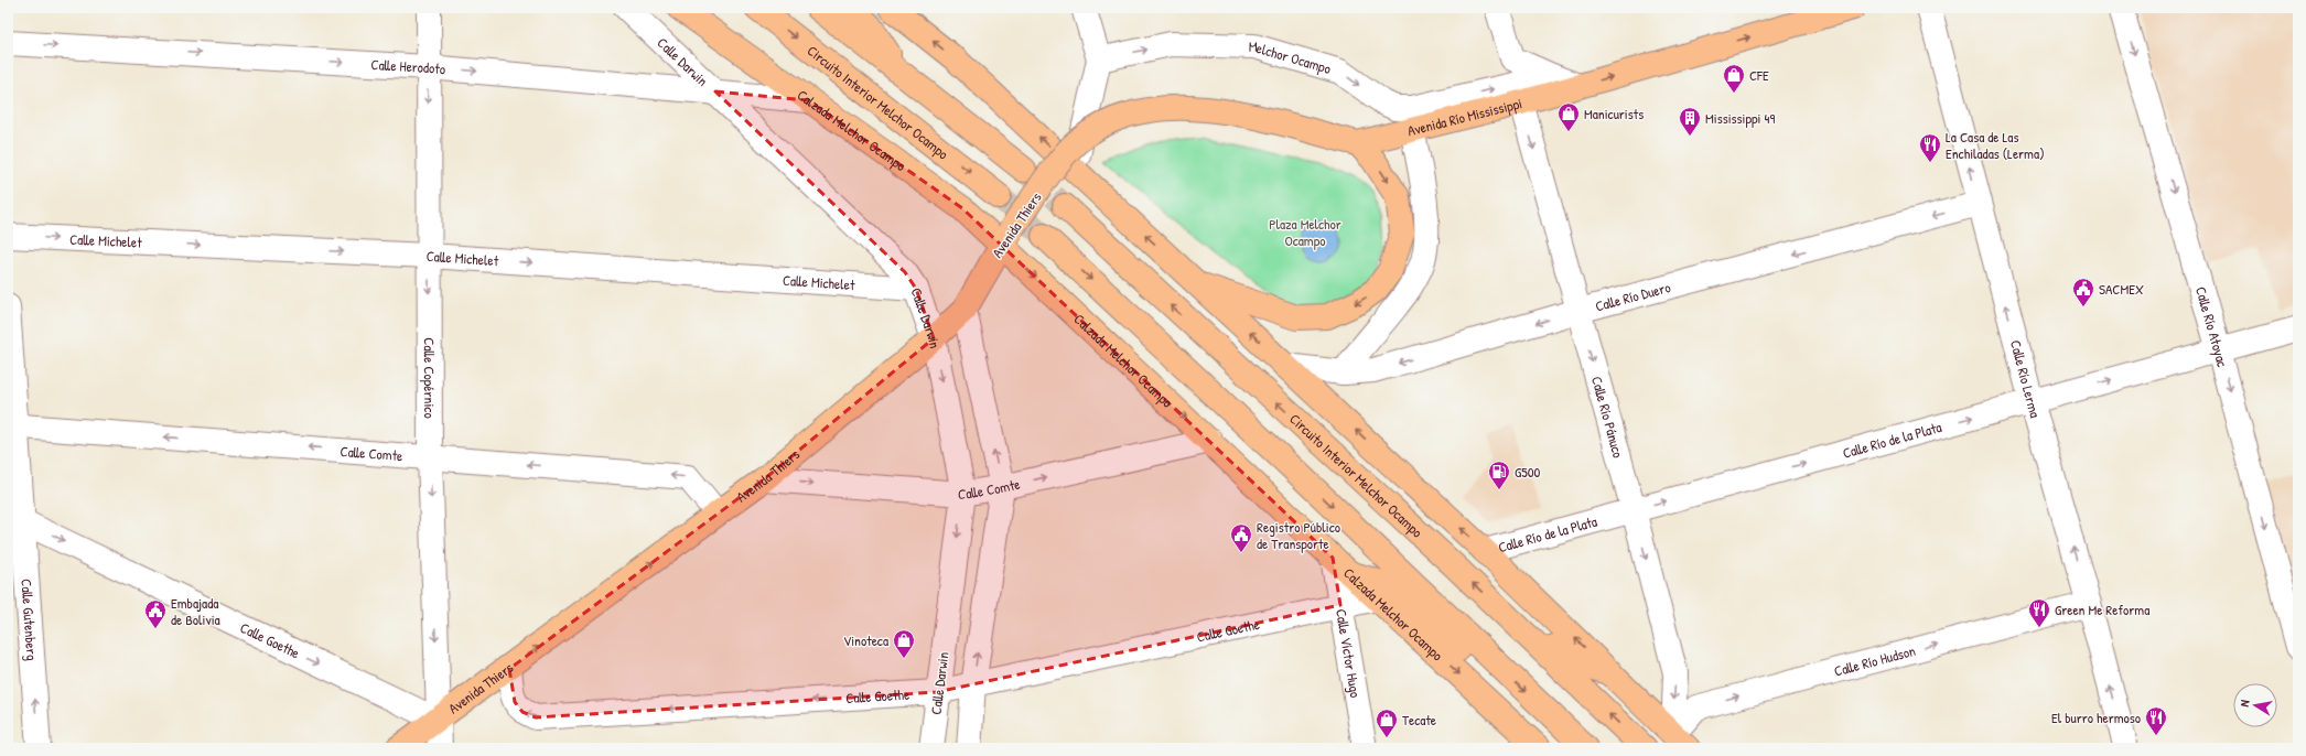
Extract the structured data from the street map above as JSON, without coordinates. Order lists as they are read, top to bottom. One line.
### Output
{"streets":{"main road":["Circuito Interior Melchor Ocampo","Avenida Río Mississippi","Calzada Melchor Ocampo","Avenida Thiers"],"street":["Melchor Ocampo","Calle Darwin","Calle Herodoto","Calle Michelet","Calle Río Duero","Calle Río Atoyac","Calle Copérnico","Calle Río Lerma","Calle Río Pánuco","Calle Río de la Plata","Calle Comte","Calle Gutenberg","Calle Goethe","Calle Víctor Hugo","Calle Río Hudson"]},"crossings":[["Calle Darwin","Calle Herodoto"],["Calle Darwin","Avenida Thiers"],["Calle Darwin","Calle Michelet"],["Calle Darwin","Calle Comte"],["Calle Darwin","Calle Goethe"],["Calle Herodoto","Calzada Melchor Ocampo"],["Calle Herodoto","Calle Copérnico"],["Avenida Río Mississippi","Avenida Thiers"],["Avenida Río Mississippi","Calle Río Pánuco"],["Calzada Melchor Ocampo","Avenida Thiers"],["Calzada Melchor Ocampo","Calle Comte"],["Calzada Melchor Ocampo","Calle Goethe"],["Calzada Melchor Ocampo","Calle Víctor Hugo"],["Avenida Thiers","Calle Copérnico"],["Avenida Thiers","Calle Comte"],["Avenida Thiers","Calle Goethe"],["Calle Michelet","Calle Copérnico"],["Calle Río Duero","Calle Río Lerma"],["Calle Río Duero","Calle Río Pánuco"],["Calle Río Atoyac","Calle Río de la Plata"],["Calle Copérnico","Calle Comte"],["Calle Copérnico","Calle Goethe"],["Calle Río Lerma","Calle Río de la Plata"],["Calle Río Lerma","Calle Río Hudson"],["Calle Río Pánuco","Calle Río de la Plata"],["Calle Río Pánuco","Calle Río Hudson"],["Calle Comte","Calle Gutenberg"],["Calle Gutenberg","Calle Goethe"],["Calle Goethe","Calle Víctor Hugo"]],"one_way":["Melchor Ocampo","Calle Herodoto","Avenida Río Mississippi","Calle Michelet","Calle Río Duero","Calle Río Atoyac","Calle Copérnico","Calle Río Lerma","Calle Río Pánuco","Calle Río de la Plata","Calle Gutenberg","Calle Río Hudson"],"parks":["Plaza Melchor Ocampo"],"places":{"shop":["CFE","Manicurists","Vinoteca","Tecate"],"building":["Mississippi 49"],"restaurant":["La Casa de Las Enchiladas (Lerma)","Green Me Reforma","El burro hermoso"],"public building":["SACMEX","Registro Público de Transporte","Embajada de Bolivia"],"fuel station":["G500"]},"north":"left"}
